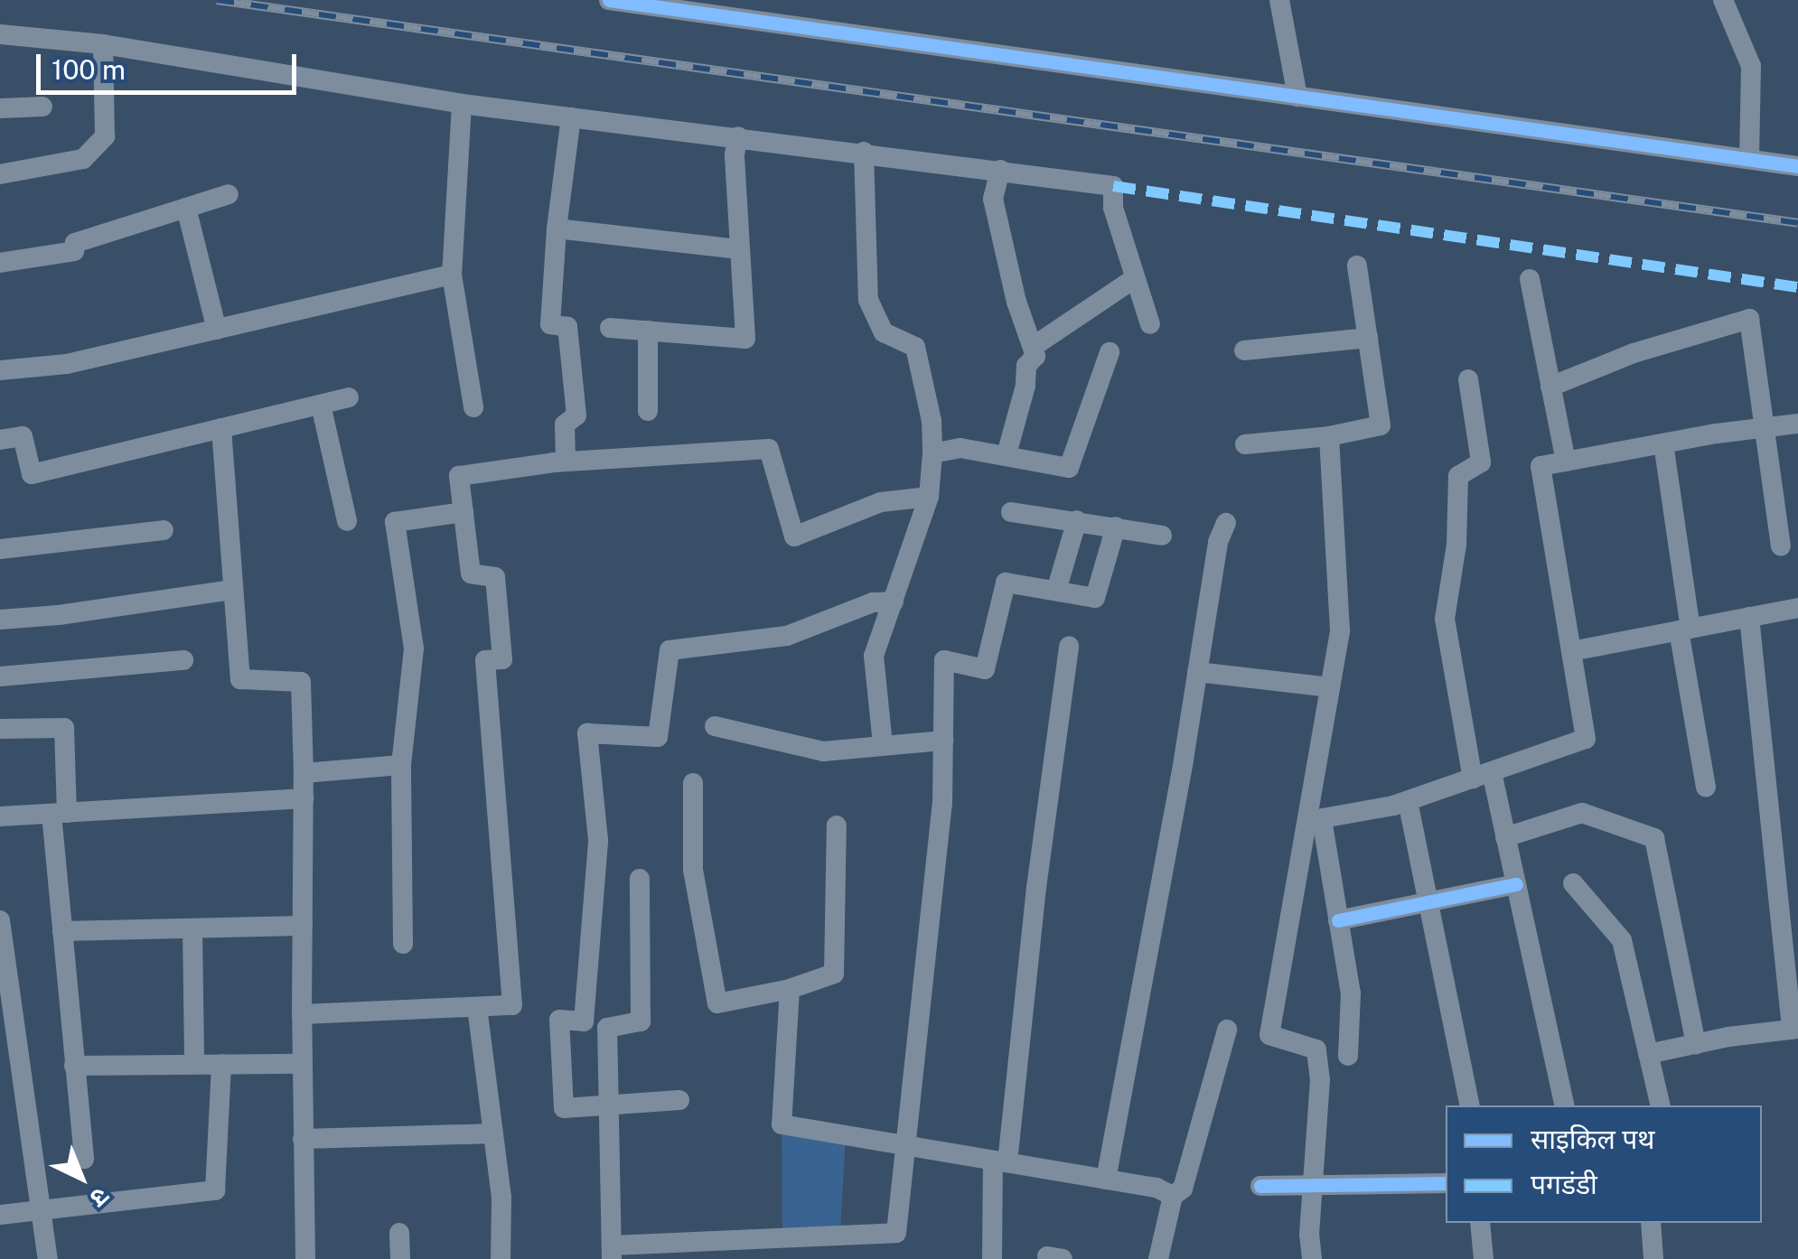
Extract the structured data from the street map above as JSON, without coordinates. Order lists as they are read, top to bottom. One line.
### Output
{"legend":["साइकिल पथ","पगडंडी"],"scale_bar":"100 m","north":"bottom right"}
